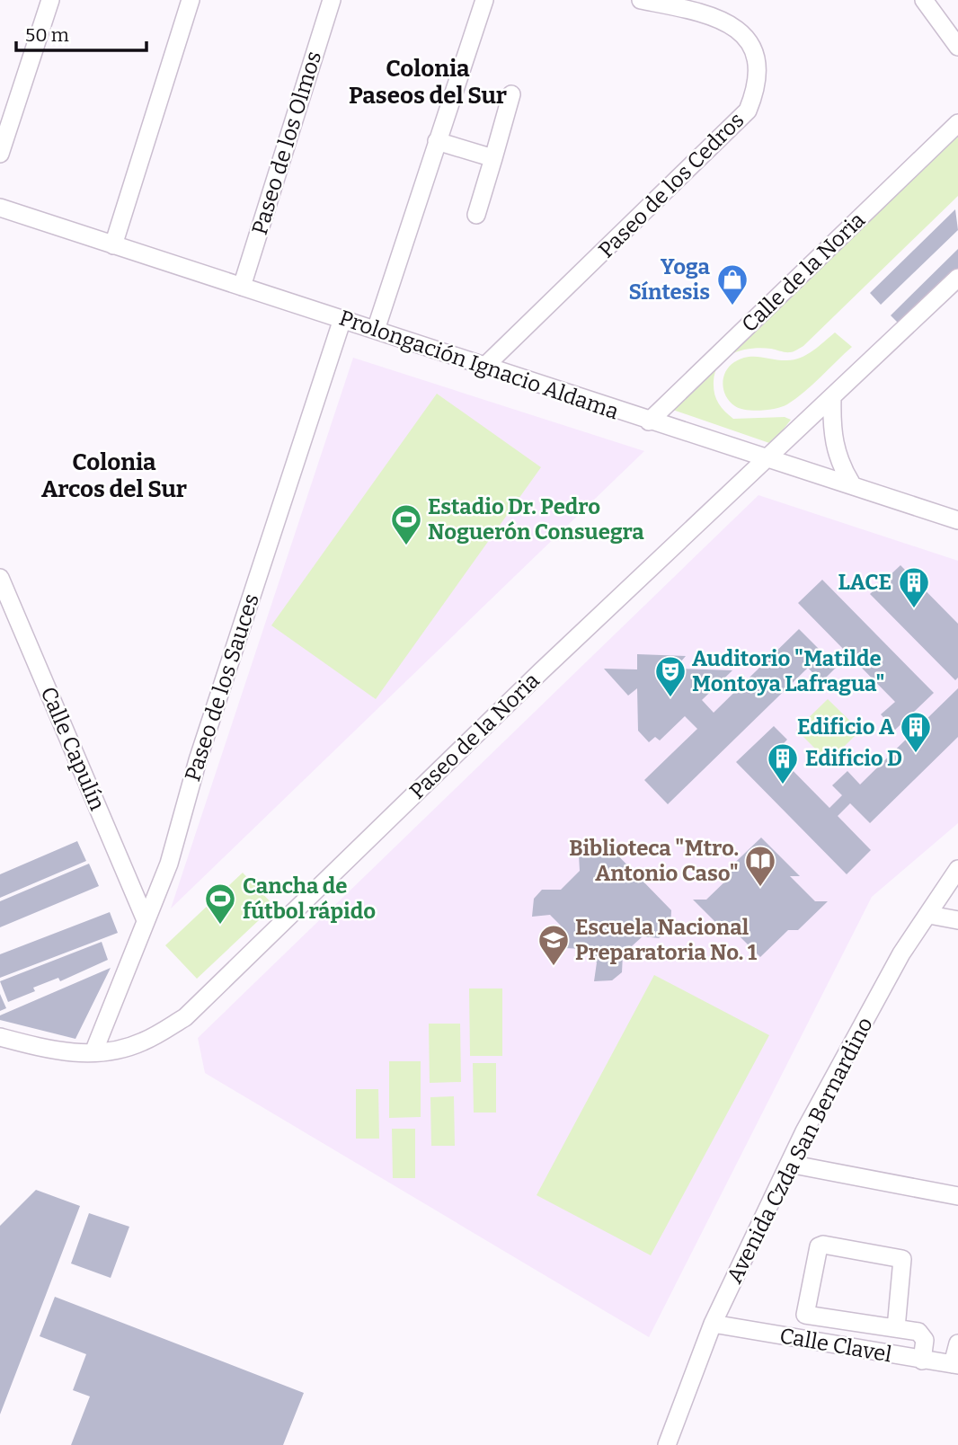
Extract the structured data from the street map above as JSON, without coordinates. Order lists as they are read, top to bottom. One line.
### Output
{"streets":{"street":["Paseo de los Olmos","Paseo de los Cedros","Calle de la Noria","Prolongación Ignacio Aldama","Paseo de los Sauces","Paseo de la Noria","Calle Capulín","Avenida Czda San Bernardino","Calle Clavel"]},"crossings":[["Paseo de los Olmos","Prolongación Ignacio Aldama"],["Paseo de los Cedros","Prolongación Ignacio Aldama"],["Calle de la Noria","Prolongación Ignacio Aldama"],["Prolongación Ignacio Aldama","Paseo de los Sauces"],["Prolongación Ignacio Aldama","Paseo de la Noria"],["Paseo de los Sauces","Paseo de la Noria"],["Paseo de los Sauces","Calle Capulín"],["Avenida Czda San Bernardino","Calle Clavel"]],"districts":["Colonia Paseos del Sur","Colonia Arcos del Sur"],"places":{"shop":["Yoga Síntesis"],"sports":["Estadio Dr. Pedro Noguerón Consuegra","Cancha de fútbol rápido"],"building":["LACE","Edificio A","Edificio D"],"theatre":["Auditorio \"Matilde Montoya Lafragua\""],"library":["Biblioteca \"Mtro. Antonio Caso\""],"school or university":["Escuela Nacional Preparatoria No. 1"]},"scale_bar":"50 m"}
